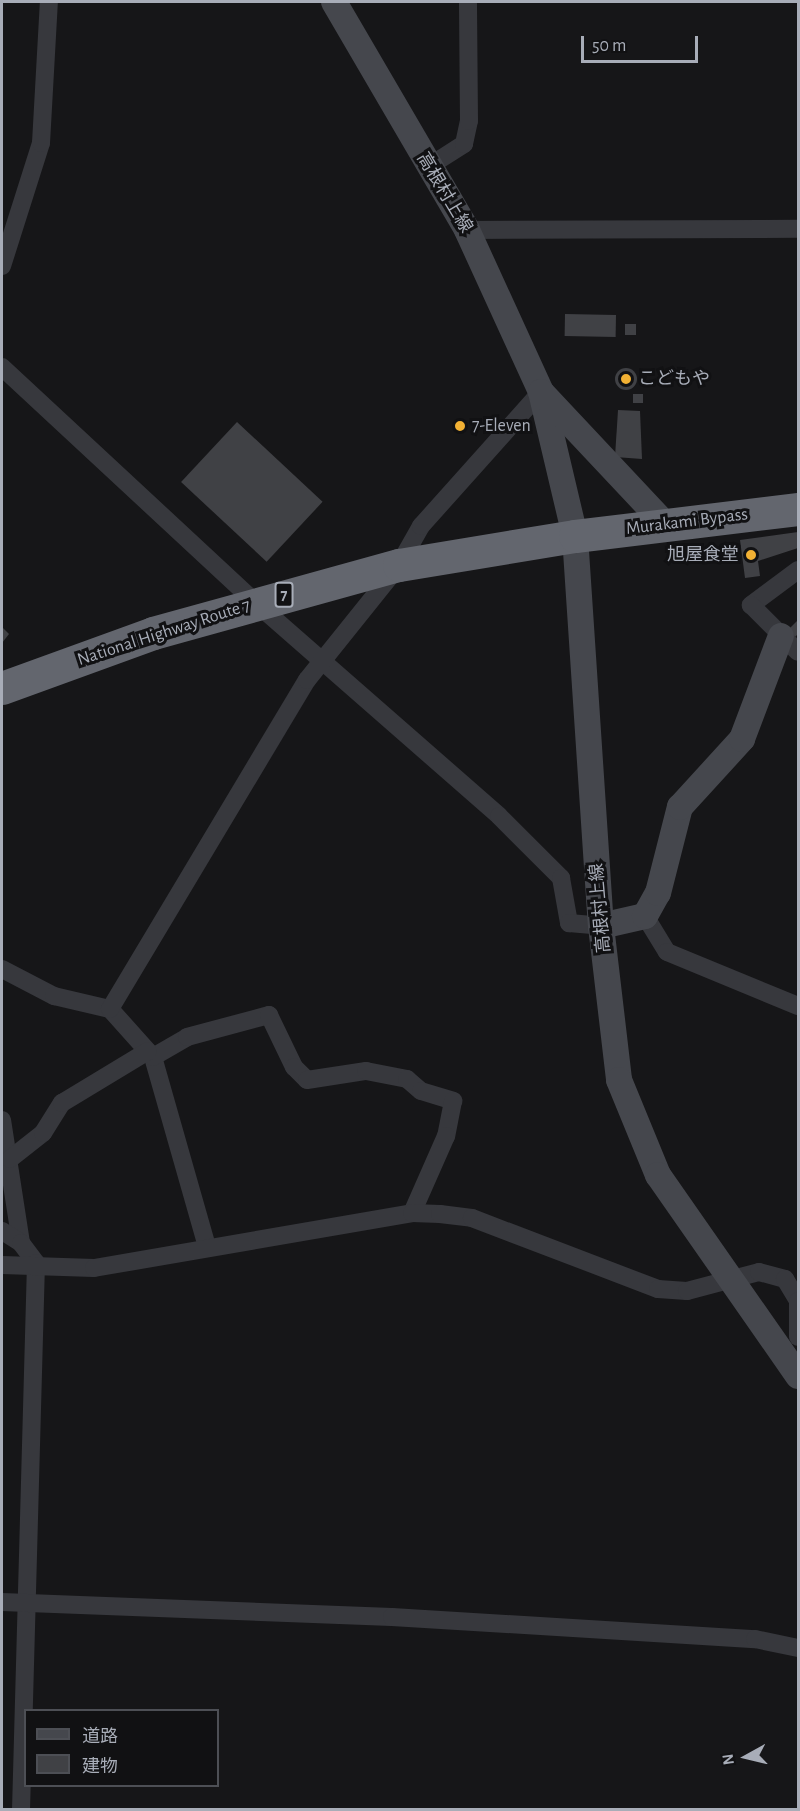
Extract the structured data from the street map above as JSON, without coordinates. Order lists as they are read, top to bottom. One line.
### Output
{"streets":{"highway":["Murakami Bypass","7","National Highway Route 7"],"main road":["高根村上線"]},"crossings":[["高根村上線","Murakami Bypass"],["高根村上線","National Highway Route 7"],["Murakami Bypass","National Highway Route 7"]],"places":["こどもや","7-Eleven","旭屋食堂"],"legend":["道路","建物"],"scale_bar":"50 m","north":"left"}
